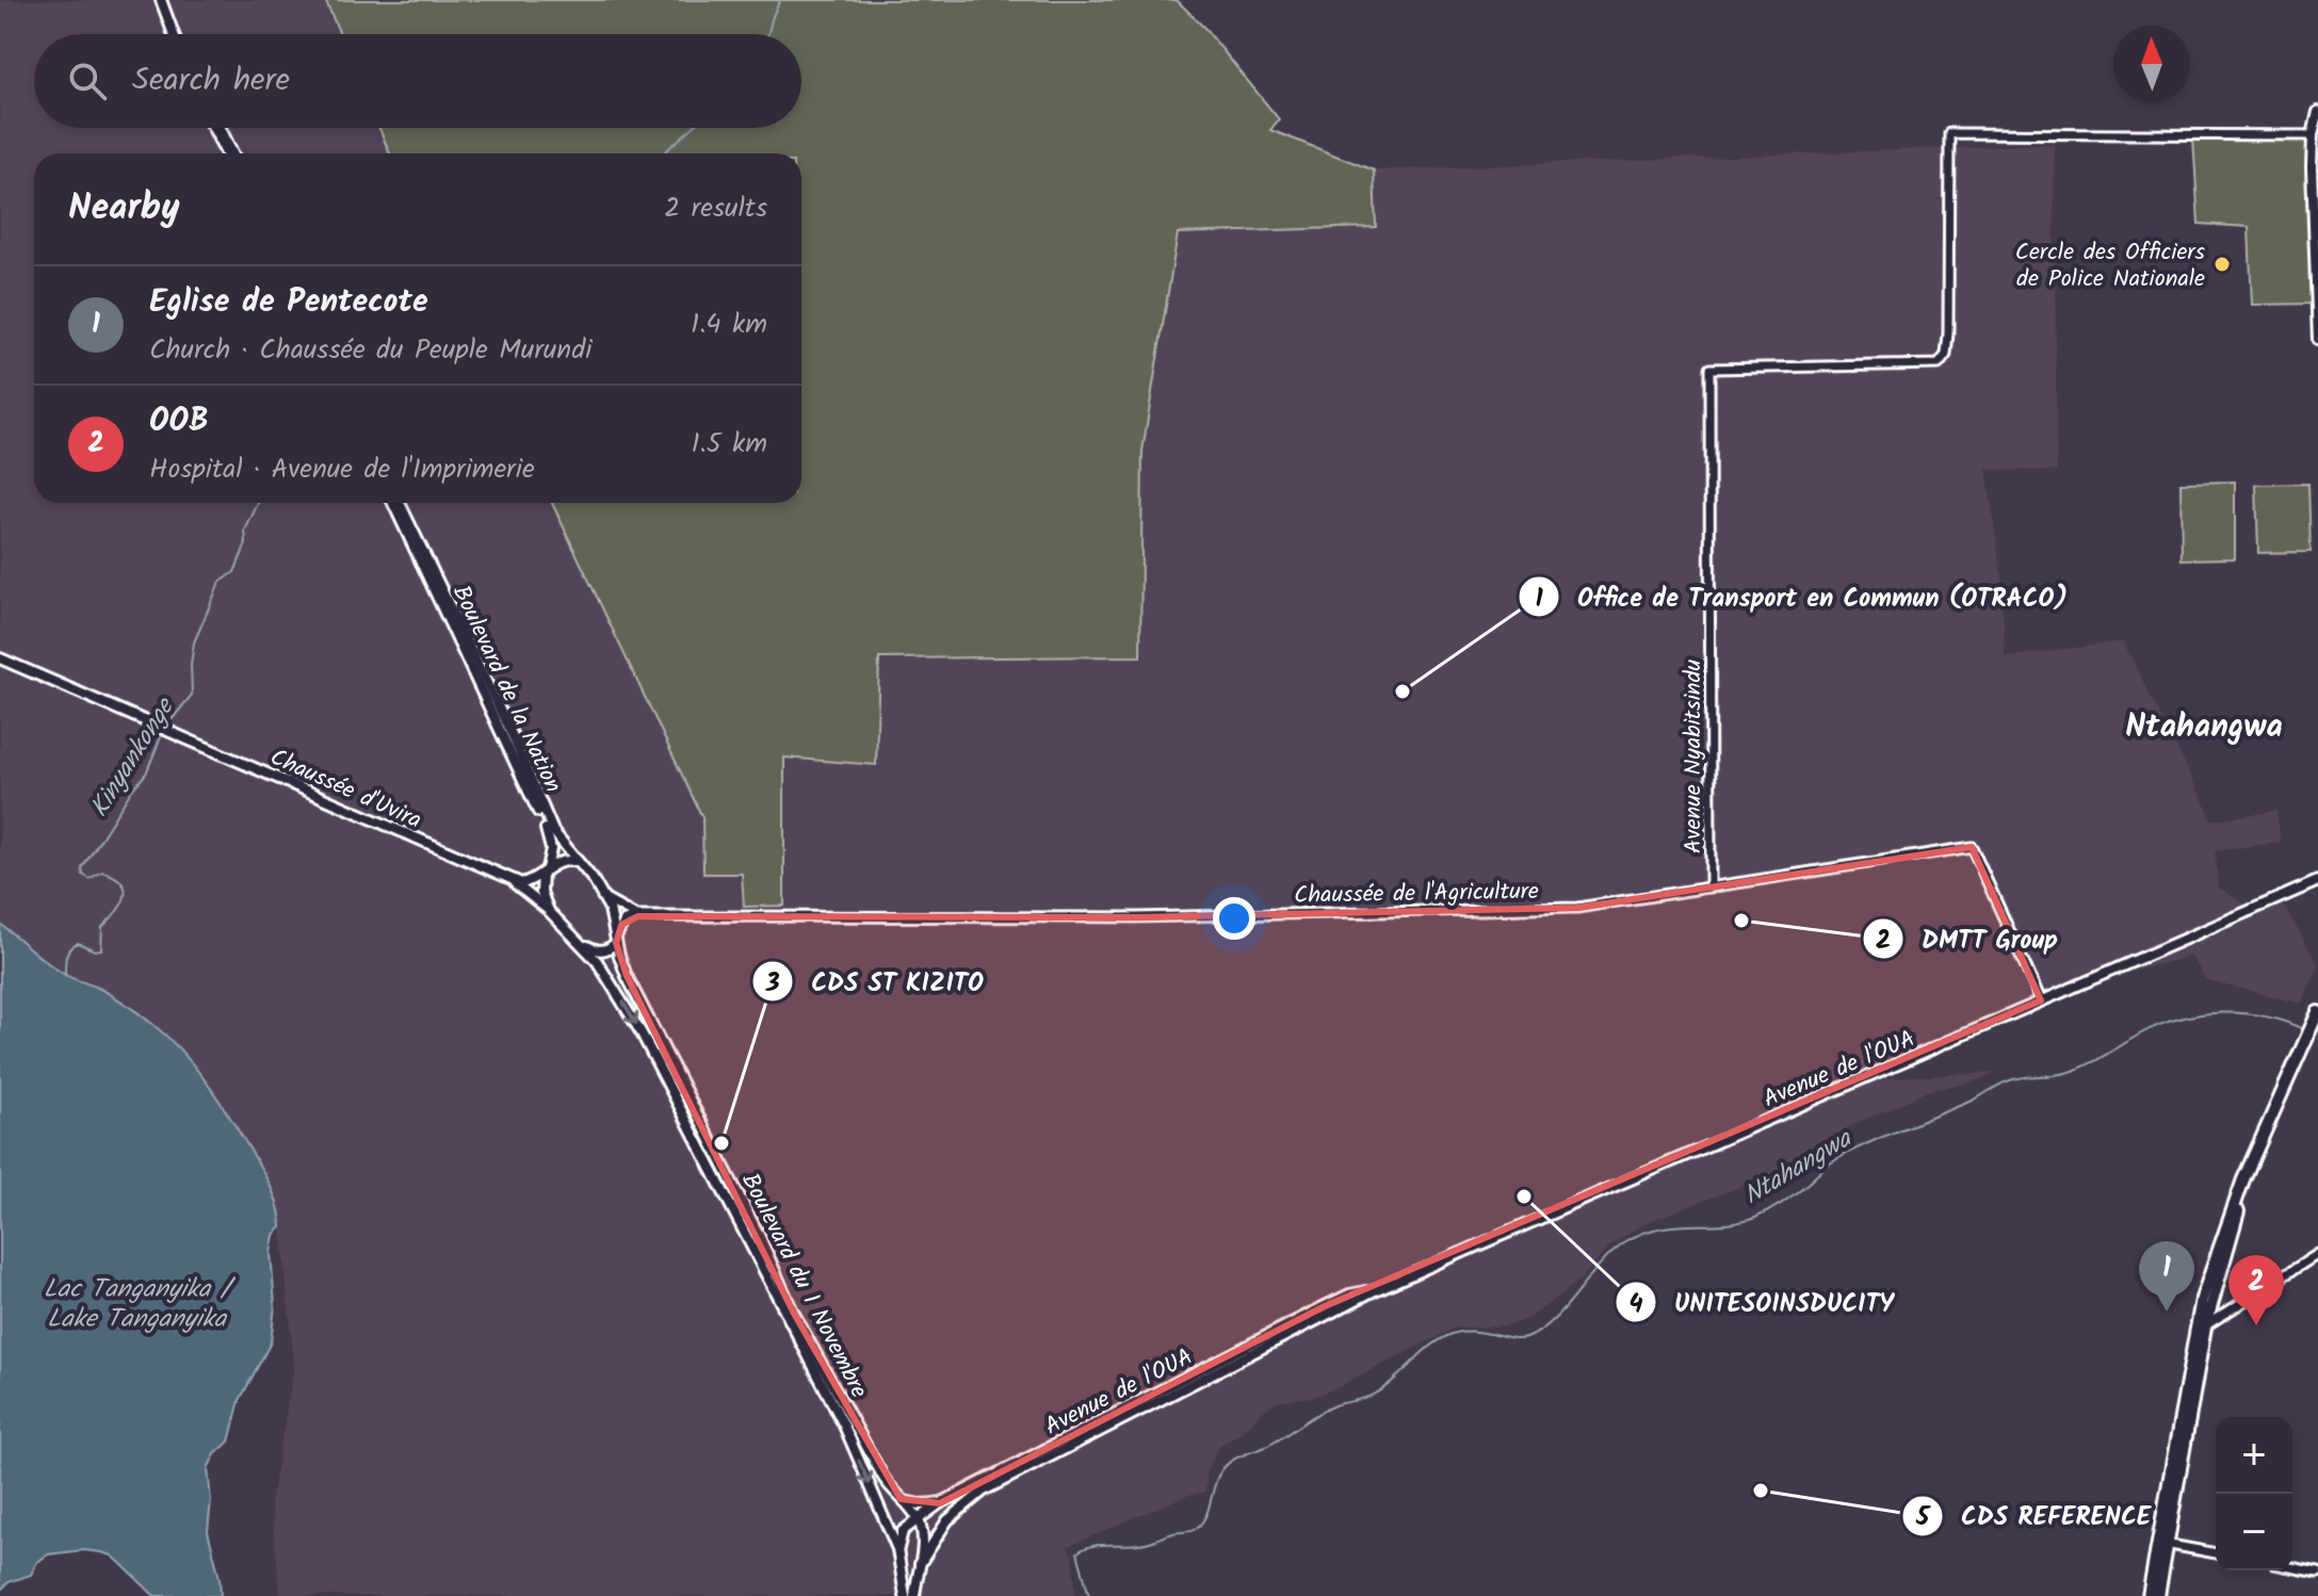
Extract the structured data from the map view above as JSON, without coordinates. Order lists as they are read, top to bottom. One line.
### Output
{"streets":{"main road":["Boulevard de la Nation","Chaussée d'Uvira","Avenue de l'OUA","Boulevard du 1 Novembre"],"street":["Avenue Nyabitsindu","Chaussée de l'Agriculture"]},"crossings":[["Boulevard de la Nation","Boulevard du 1 Novembre"],["Avenue Nyabitsindu","Chaussée de l'Agriculture"],["Chaussée d'Uvira","Boulevard du 1 Novembre"],["Chaussée de l'Agriculture","Avenue de l'OUA"],["Chaussée de l'Agriculture","Boulevard du 1 Novembre"],["Avenue de l'OUA","Boulevard du 1 Novembre"]],"districts":["Ntahangwa"],"water":["Kinyankonge","Ntahangwa","Lac Tanganyika / Lake Tanganyika"],"places":["Cercle des Officiers de Police Nationale","Office de Transport en Commun (OTRACO)","DMTT Group","CDS ST KIZITO","UNITESOINSDUCITY","CDS REFERENCE"],"north":"top","page":{"search":"Search here","heading":["Nearby","2 results"],"list":[{"mark":"1","name":"Eglise de Pentecote","note":"Church · Chaussée du Peuple Murundi","value":"1.4 km"},{"mark":"2","name":"OOB","note":"Hospital · Avenue de l'Imprimerie","value":"1.5 km"}],"pins":["1","2"],"map_buttons":["+","−"]}}
